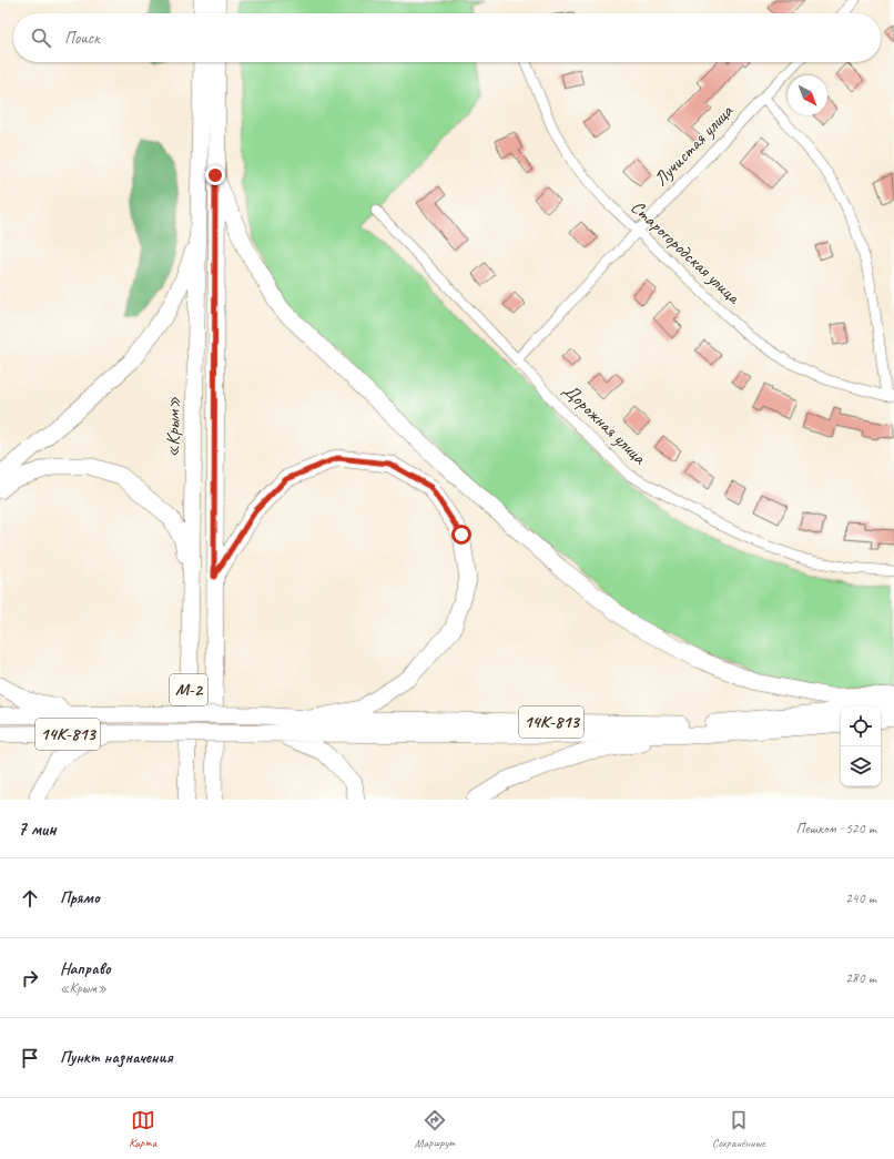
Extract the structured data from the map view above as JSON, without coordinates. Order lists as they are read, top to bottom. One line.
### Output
{"streets":{"main road":["«Крым»","М-2","14К-813"],"street":["Лучистая улица","Старогородская улица","Дорожная улица"]},"crossings":[["Лучистая улица","Старогородская улица"],["Лучистая улица","Дорожная улица"]],"north":"bottom right","page":{"search":"Поиск","heading":["7 мин","Пешком · 520 m"],"list":[["Прямо","240 m"],["Направо","«Крым»","280 m"],"Пункт назначения"],"nav":["Карта","Маршрут","Сохранённые"]}}
